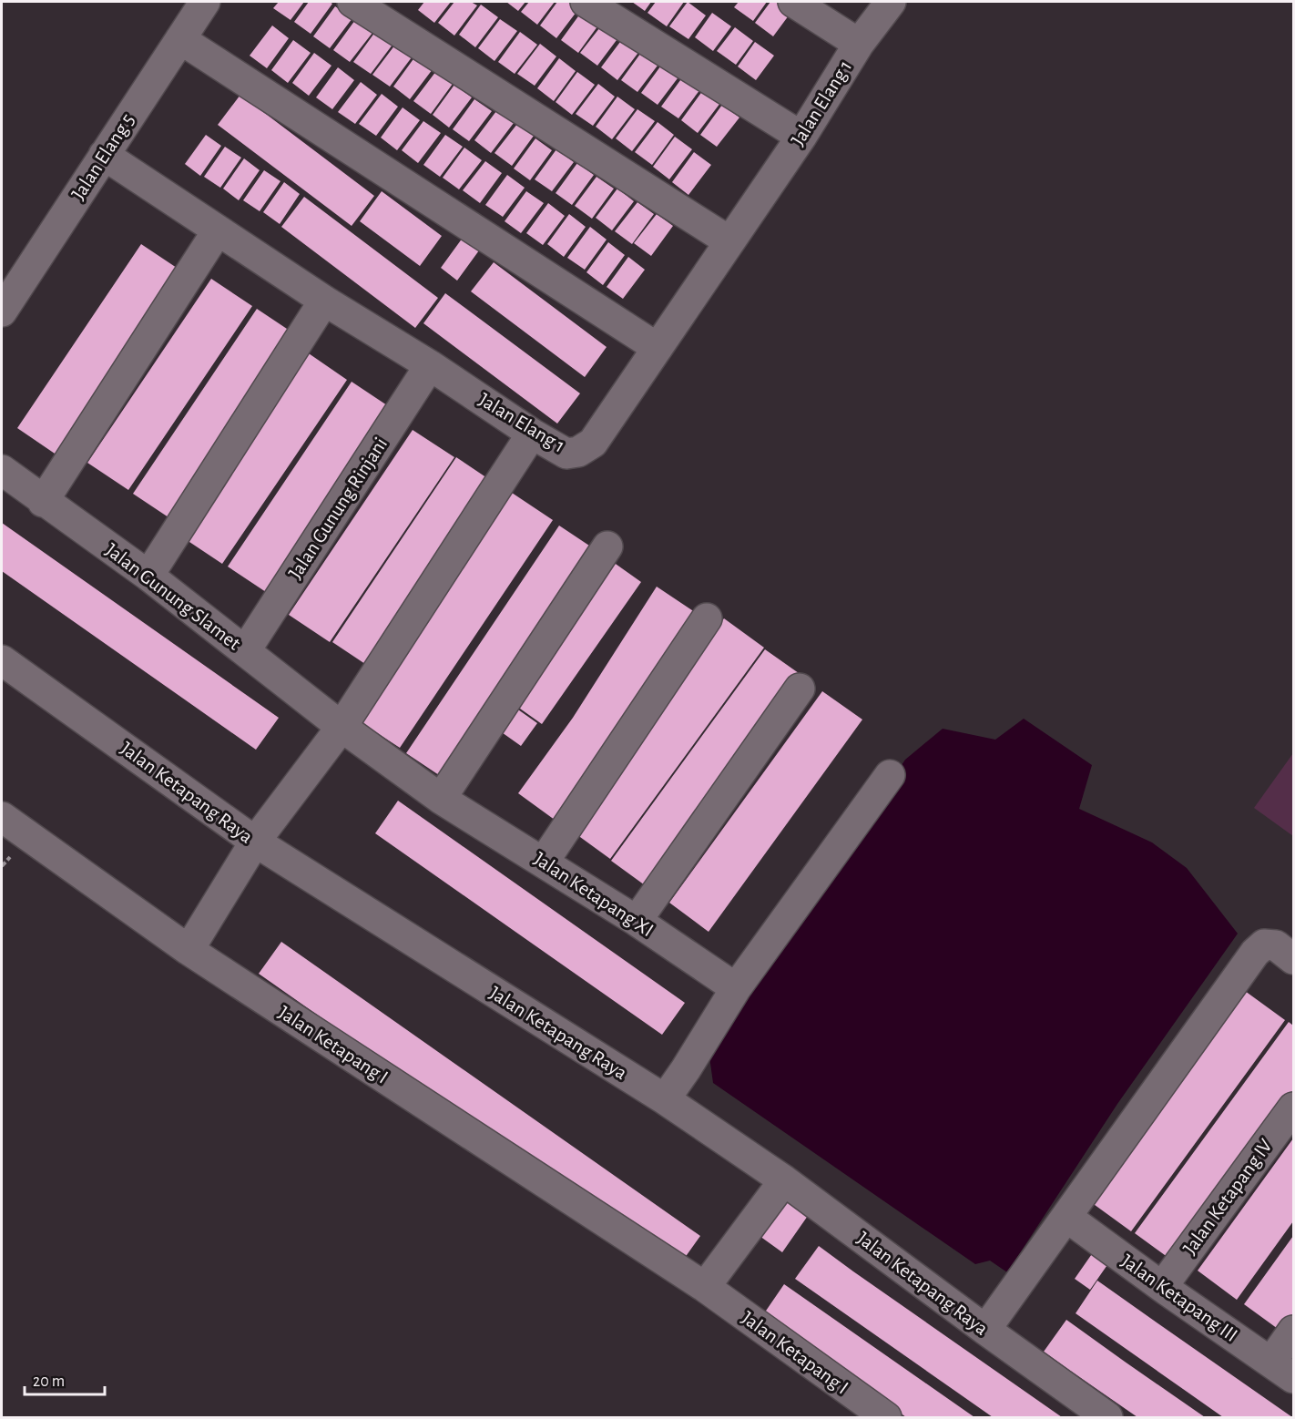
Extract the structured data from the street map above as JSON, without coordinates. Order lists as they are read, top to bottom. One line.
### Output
{"streets":{"street":["Jalan Elang 1","Jalan Elang 5","Jalan Gunung Rinjani","Jalan Gunung Slamet","Jalan Ketapang Raya","Jalan Ketapang XI","Jalan Ketapang I","Jalan Ketapang IV","Jalan Ketapang III"]},"crossings":[["Jalan Elang 1","Jalan Elang 5"],["Jalan Elang 1","Jalan Gunung Rinjani"],["Jalan Gunung Rinjani","Jalan Gunung Slamet"],["Jalan Gunung Slamet","Jalan Ketapang XI"],["Jalan Ketapang IV","Jalan Ketapang III"]],"scale_bar":"20 m"}
